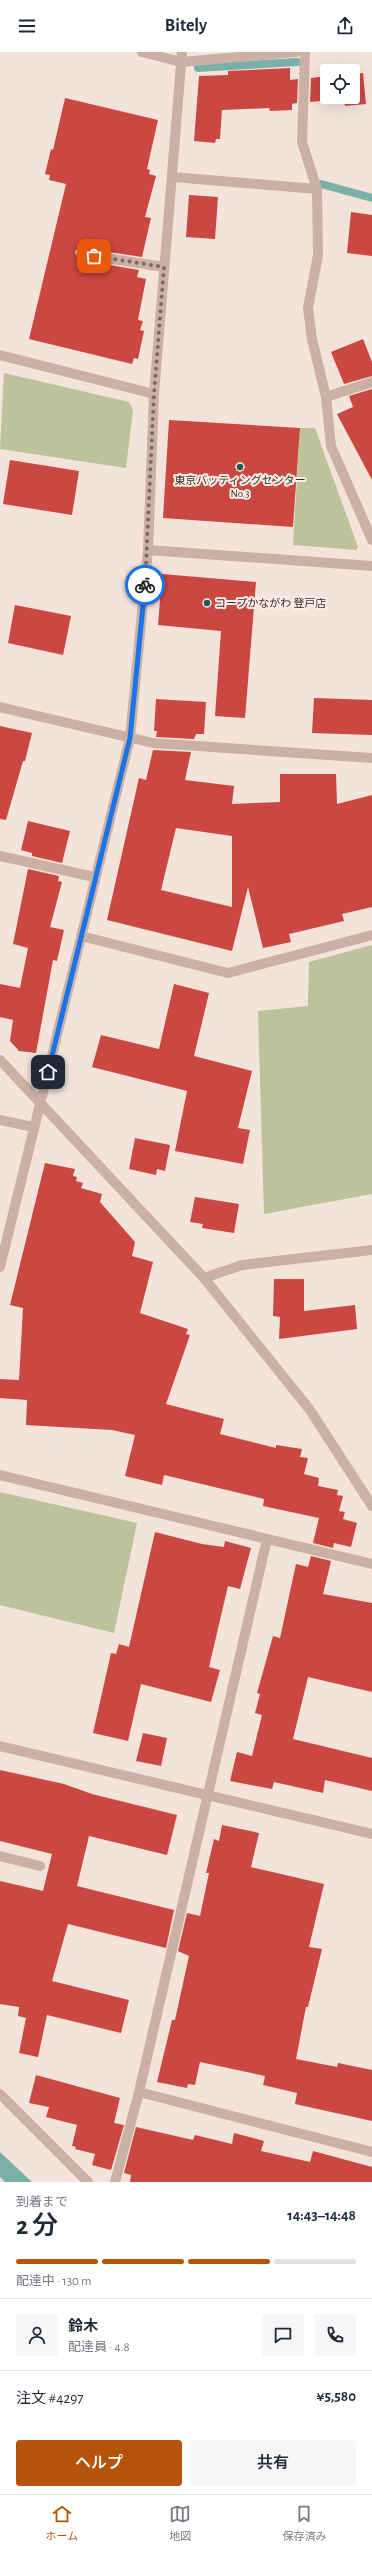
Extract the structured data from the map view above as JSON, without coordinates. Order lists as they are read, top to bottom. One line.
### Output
{"places":["東京バッティングセンター No.3","コープかながわ 登戸店"],"page":{"header":"Bitely","heading":["2 分","到着まで","14:43–14:48"],"panel":["鈴木","配達員 · 4.8","注文 #4297","¥5,580"],"bar":"配達中 · 130 m","buttons":["ヘルプ","共有"],"tabs":["ホーム","地図","保存済み"]}}
